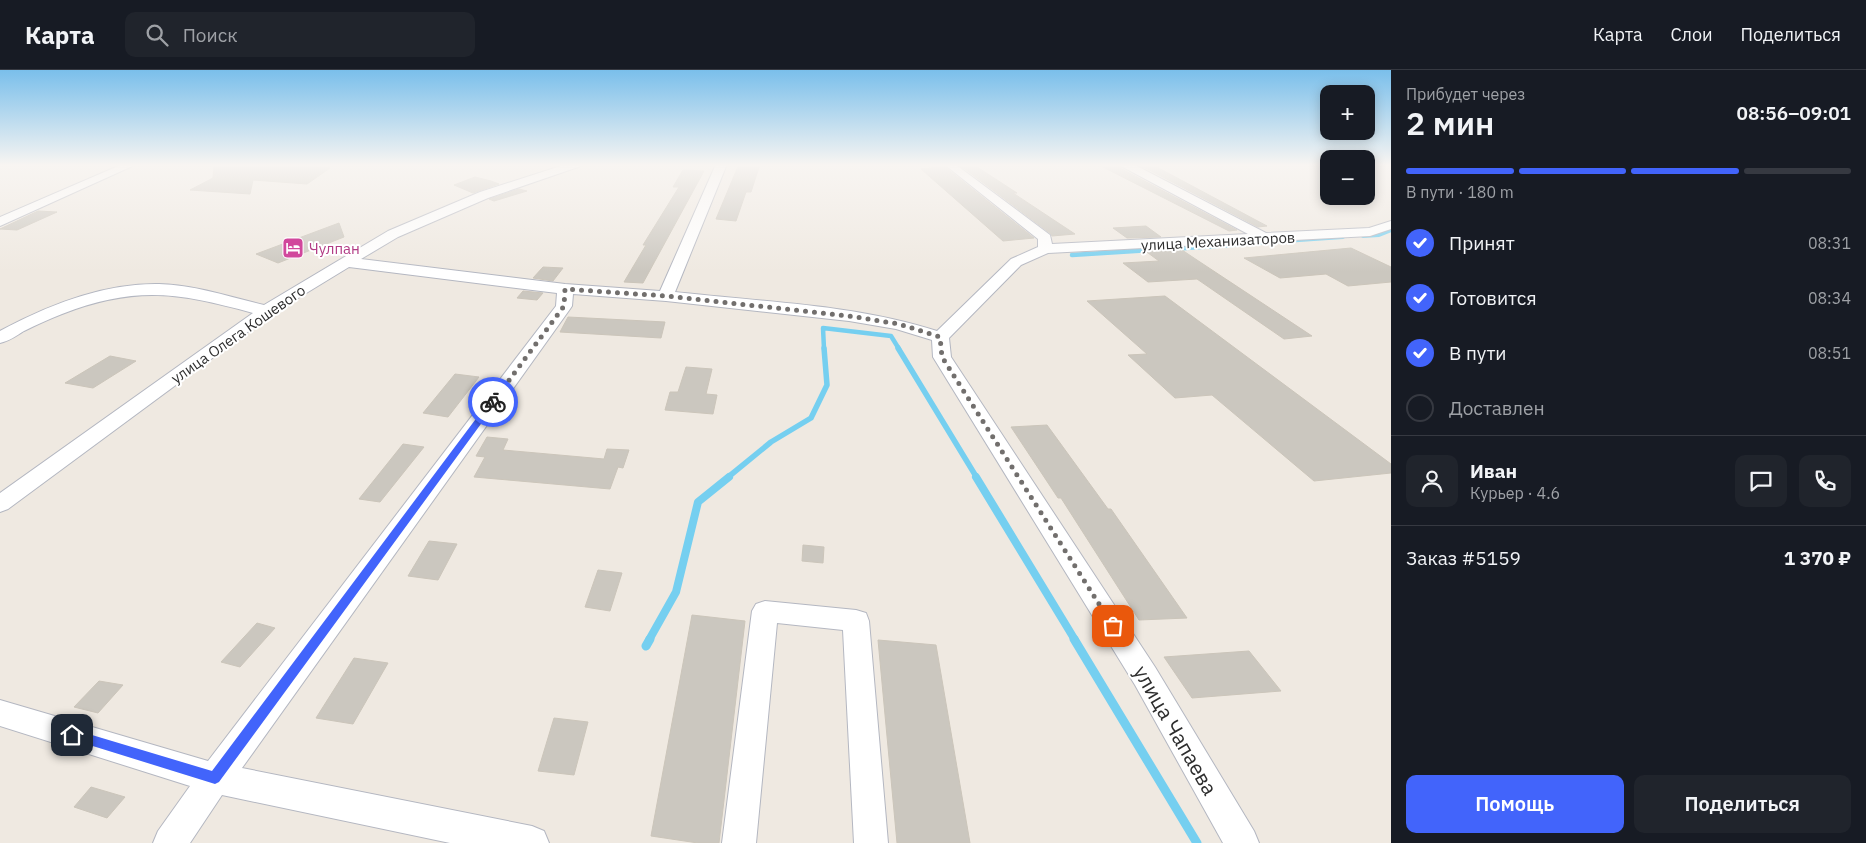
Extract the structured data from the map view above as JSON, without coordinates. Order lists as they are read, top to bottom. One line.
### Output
{"streets":{"street":["улица Механизаторов","улица Олега Кошевого","улица Чапаева"]},"places":{"hotel":["Чулпан"]},"page":{"header":"Карта","search":"Поиск","nav":["Карта","Слои","Поделиться"],"heading":["2 мин","Прибудет через","08:56–09:01"],"panel":["Иван","Курьер · 4.6","Заказ #5159","1 370 ₽"],"map_buttons":["+","−"],"bar":"В пути · 180 m","list":[["Принят","08:31"],["Готовится","08:34"],["В пути","08:51"],"Доставлен"],"buttons":["Помощь","Поделиться"]}}
